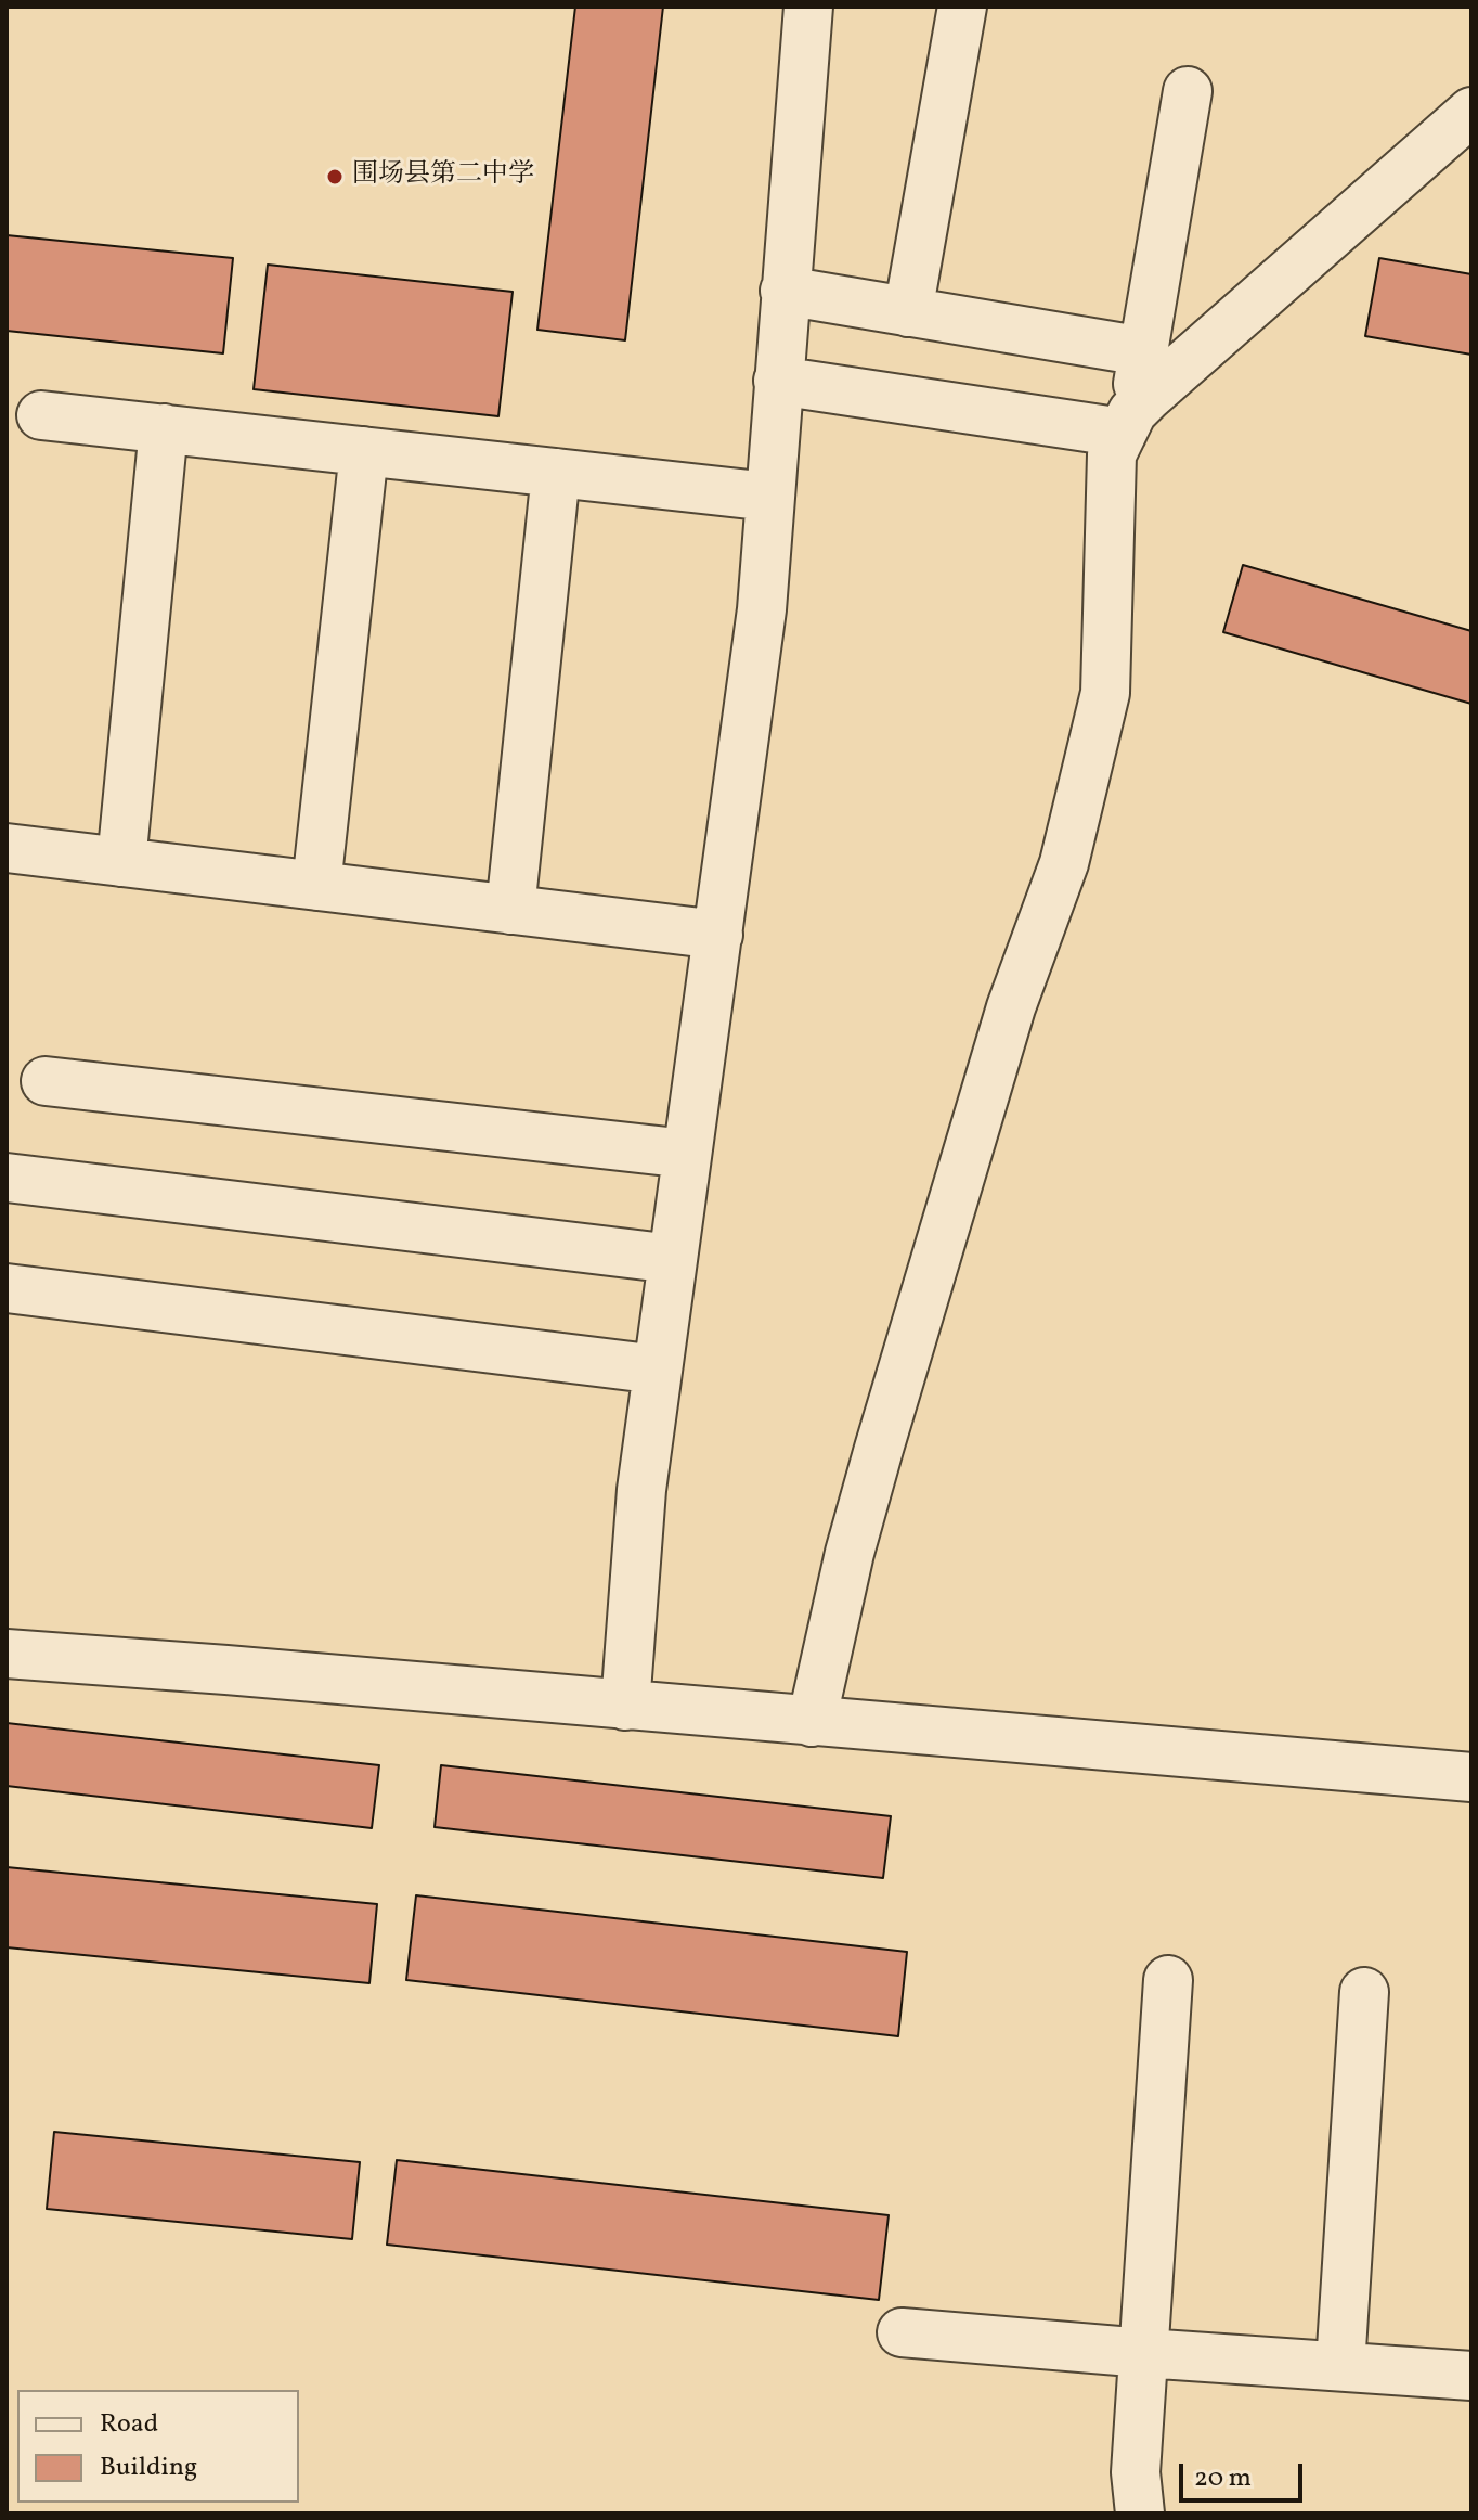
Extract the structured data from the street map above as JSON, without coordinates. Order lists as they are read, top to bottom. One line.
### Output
{"places":["围场县第二中学"],"legend":["Road","Building"],"scale_bar":"20 m"}
